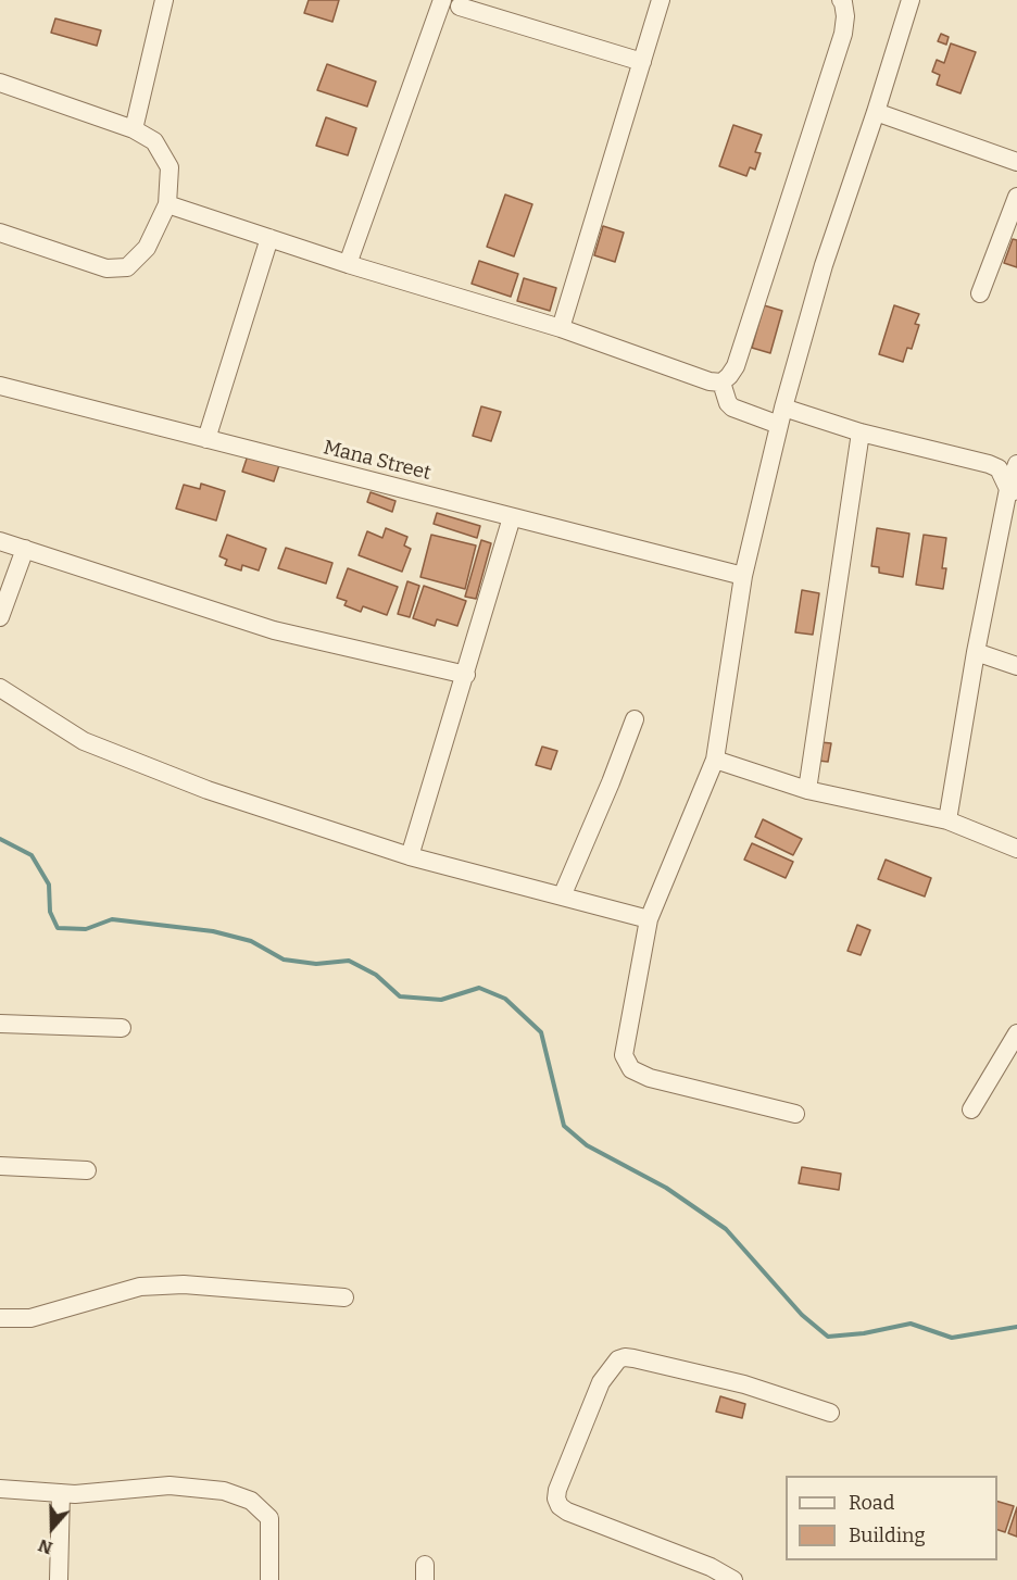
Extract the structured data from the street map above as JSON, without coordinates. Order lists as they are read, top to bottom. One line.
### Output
{"streets":{"street":["Mana Street"]},"legend":["Road","Building"],"north":"bottom"}
